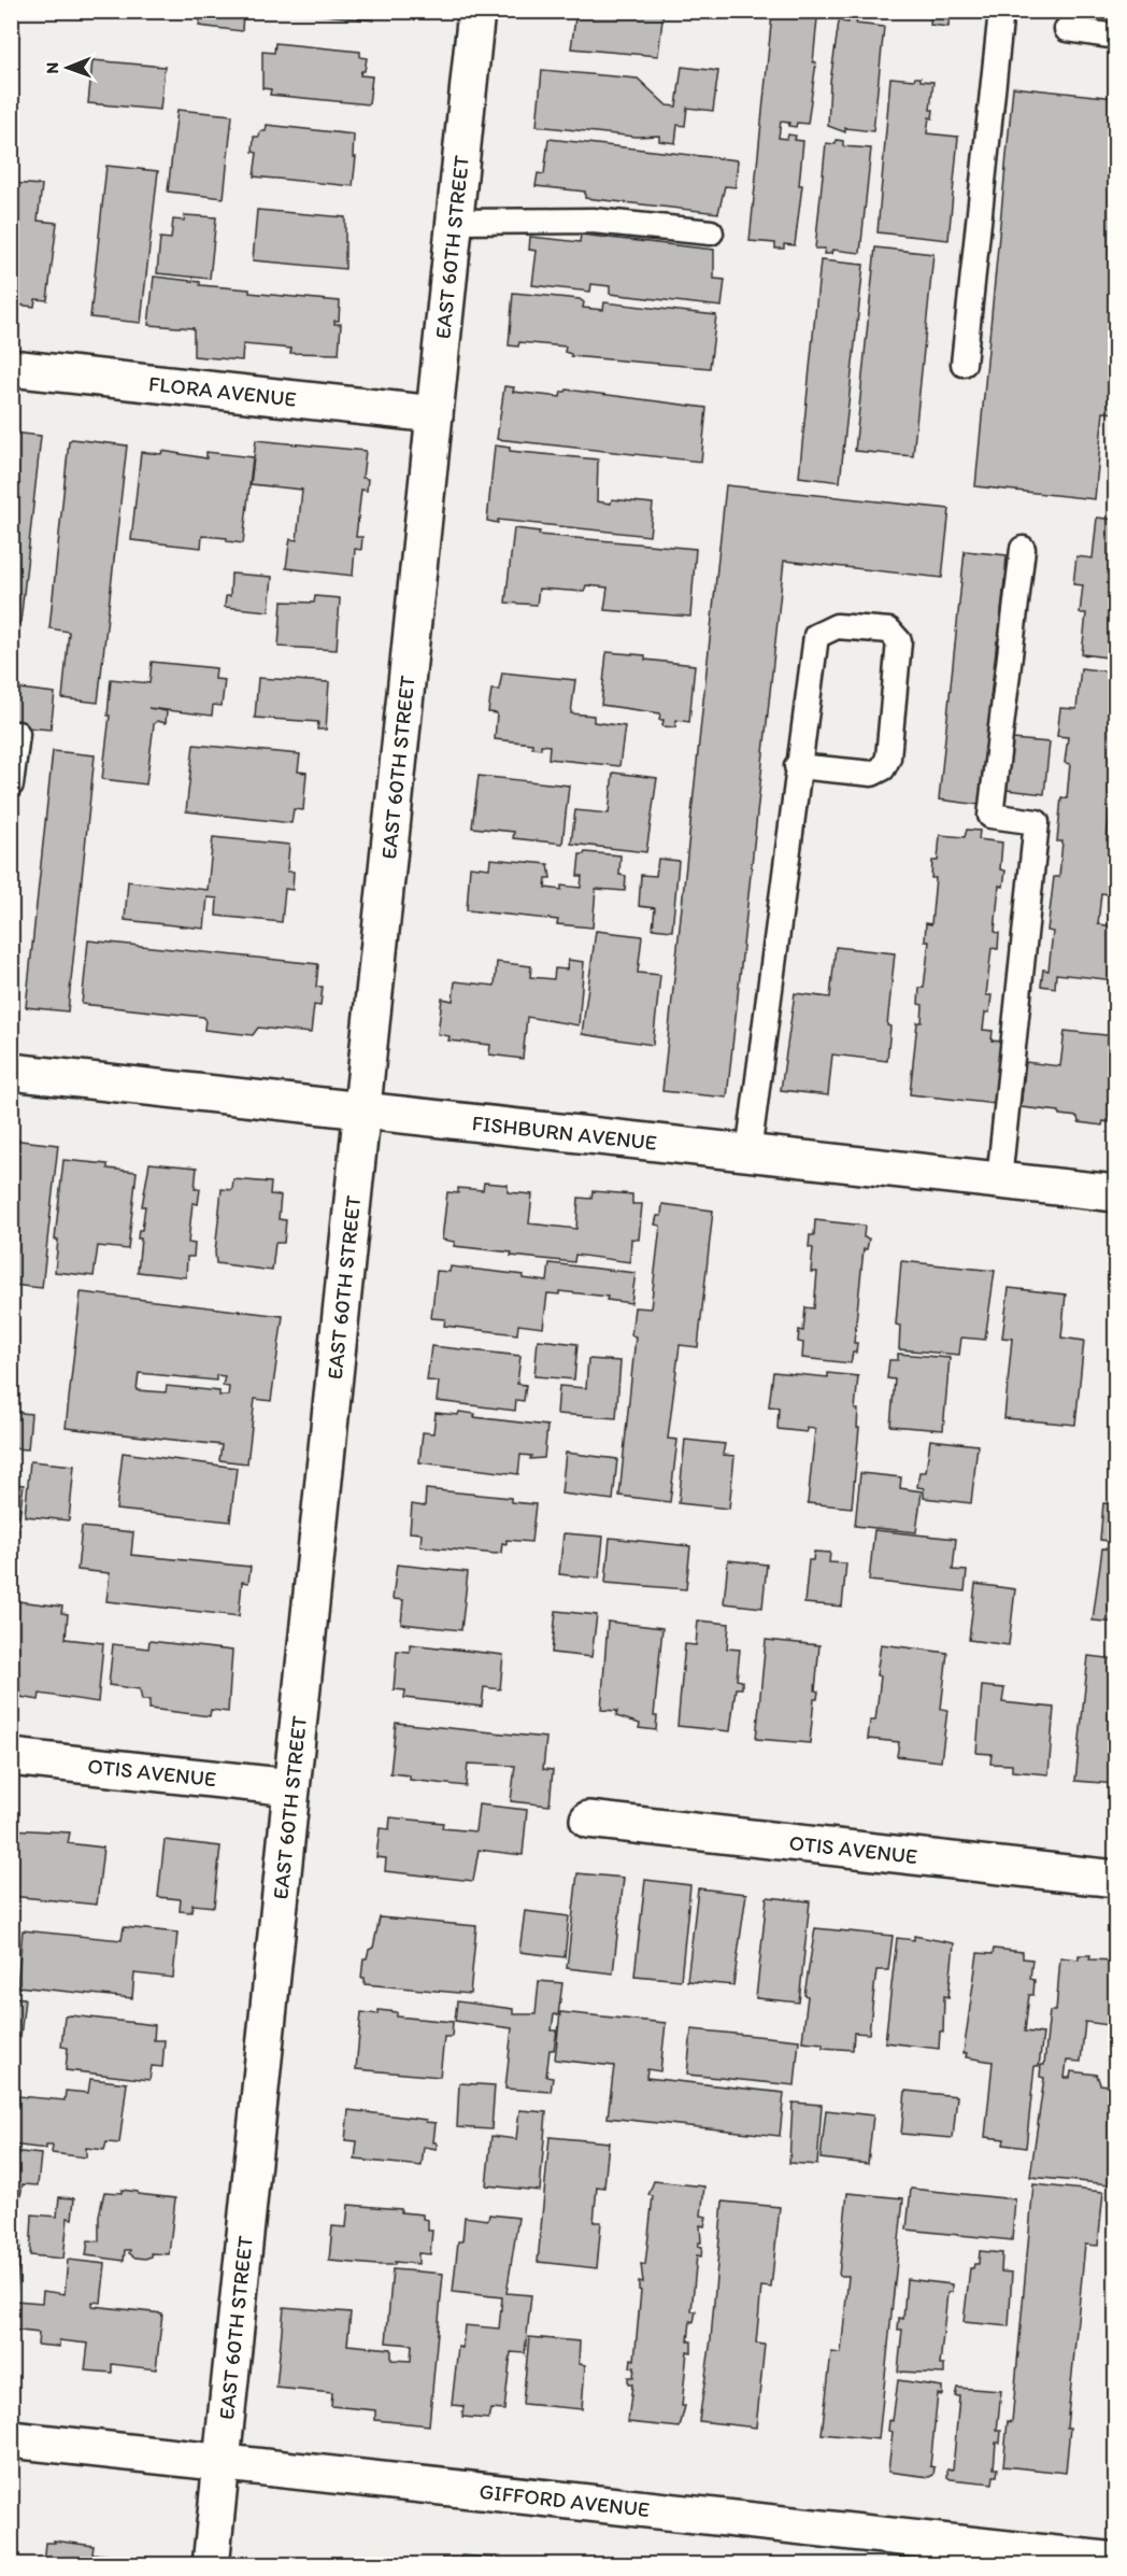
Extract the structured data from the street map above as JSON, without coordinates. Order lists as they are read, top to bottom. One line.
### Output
{"streets":{"street":["EAST 60TH STREET","FLORA AVENUE","FISHBURN AVENUE","OTIS AVENUE","GIFFORD AVENUE"]},"crossings":[["EAST 60TH STREET","FLORA AVENUE"],["EAST 60TH STREET","FISHBURN AVENUE"],["EAST 60TH STREET","OTIS AVENUE"],["EAST 60TH STREET","GIFFORD AVENUE"]],"north":"left"}
